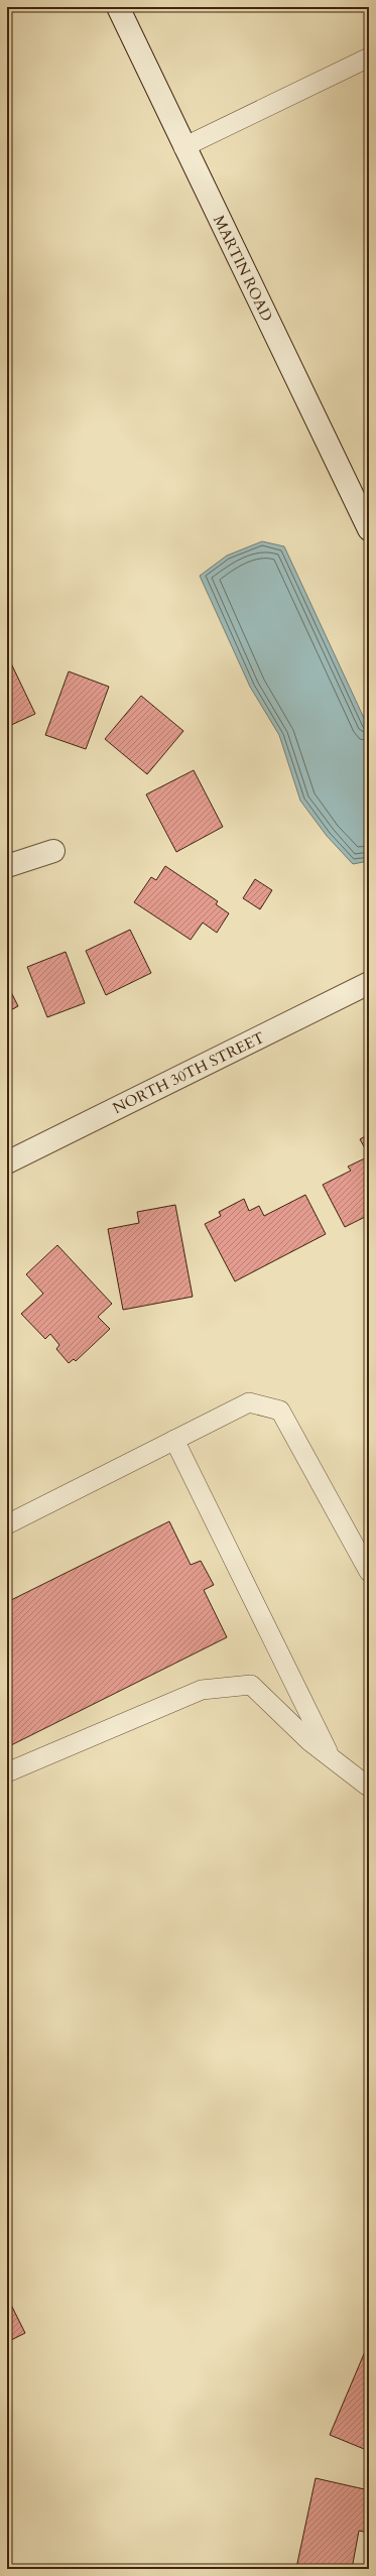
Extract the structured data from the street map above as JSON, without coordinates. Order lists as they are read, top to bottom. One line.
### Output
{"streets":{"street":["MARTIN ROAD","NORTH 30TH STREET"]}}
